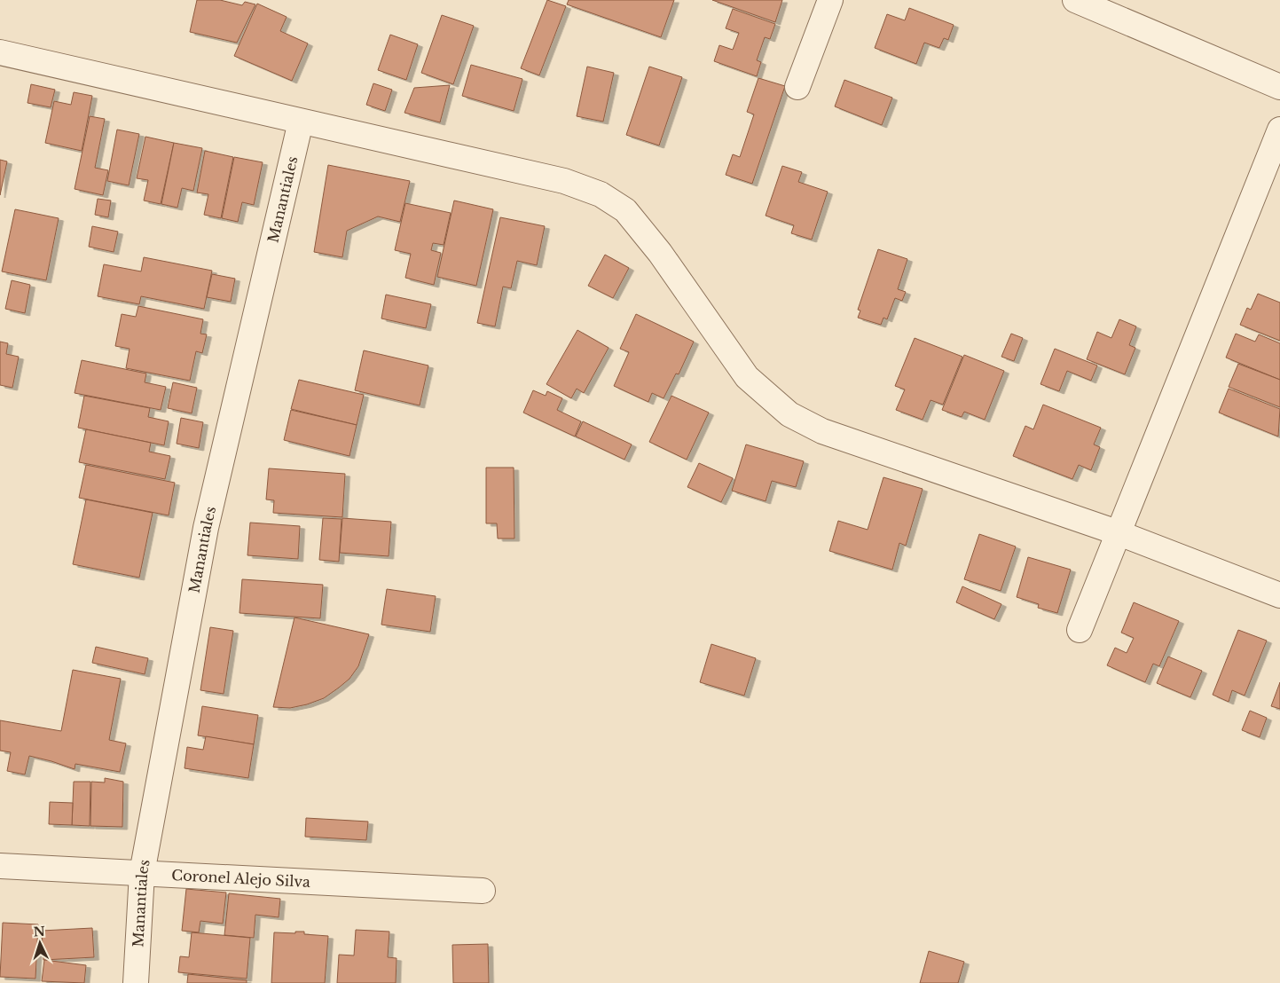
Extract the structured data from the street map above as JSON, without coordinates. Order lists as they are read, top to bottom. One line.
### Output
{"streets":{"street":["Manantiales","Coronel Alejo Silva"]},"crossings":[["Manantiales","Coronel Alejo Silva"]],"north":"top"}
